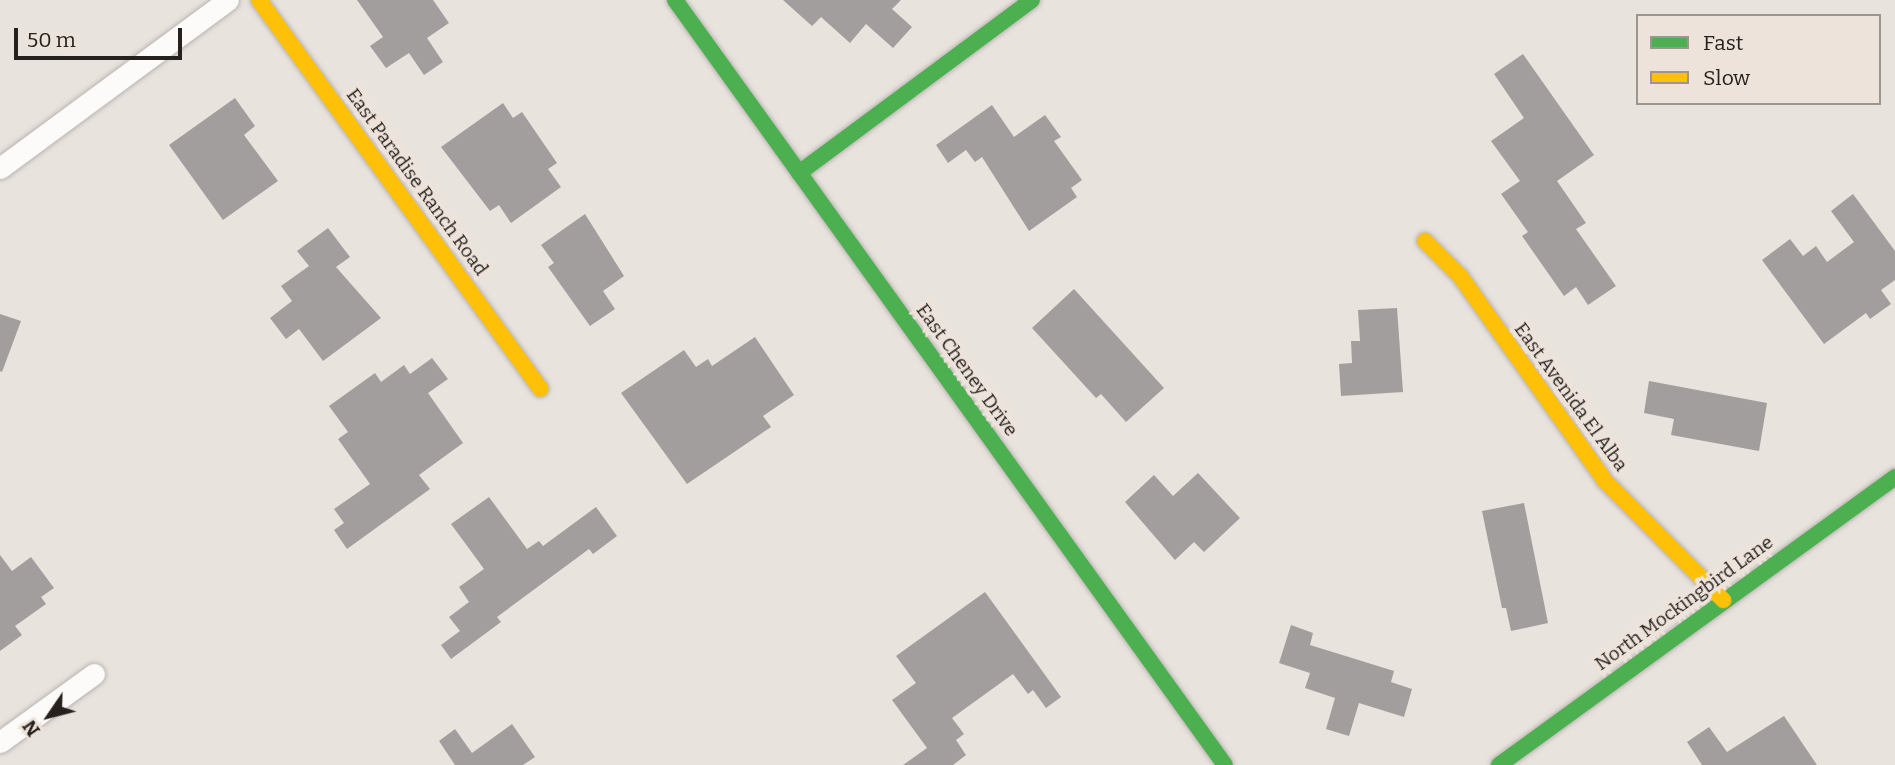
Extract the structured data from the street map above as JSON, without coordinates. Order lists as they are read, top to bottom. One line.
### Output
{"streets":{"street":["East Paradise Ranch Road","East Cheney Drive","East Avenida El Alba","North Mockingbird Lane"]},"crossings":[["East Avenida El Alba","North Mockingbird Lane"]],"legend":["Fast","Slow"],"scale_bar":"50 m","north":"bottom left"}
